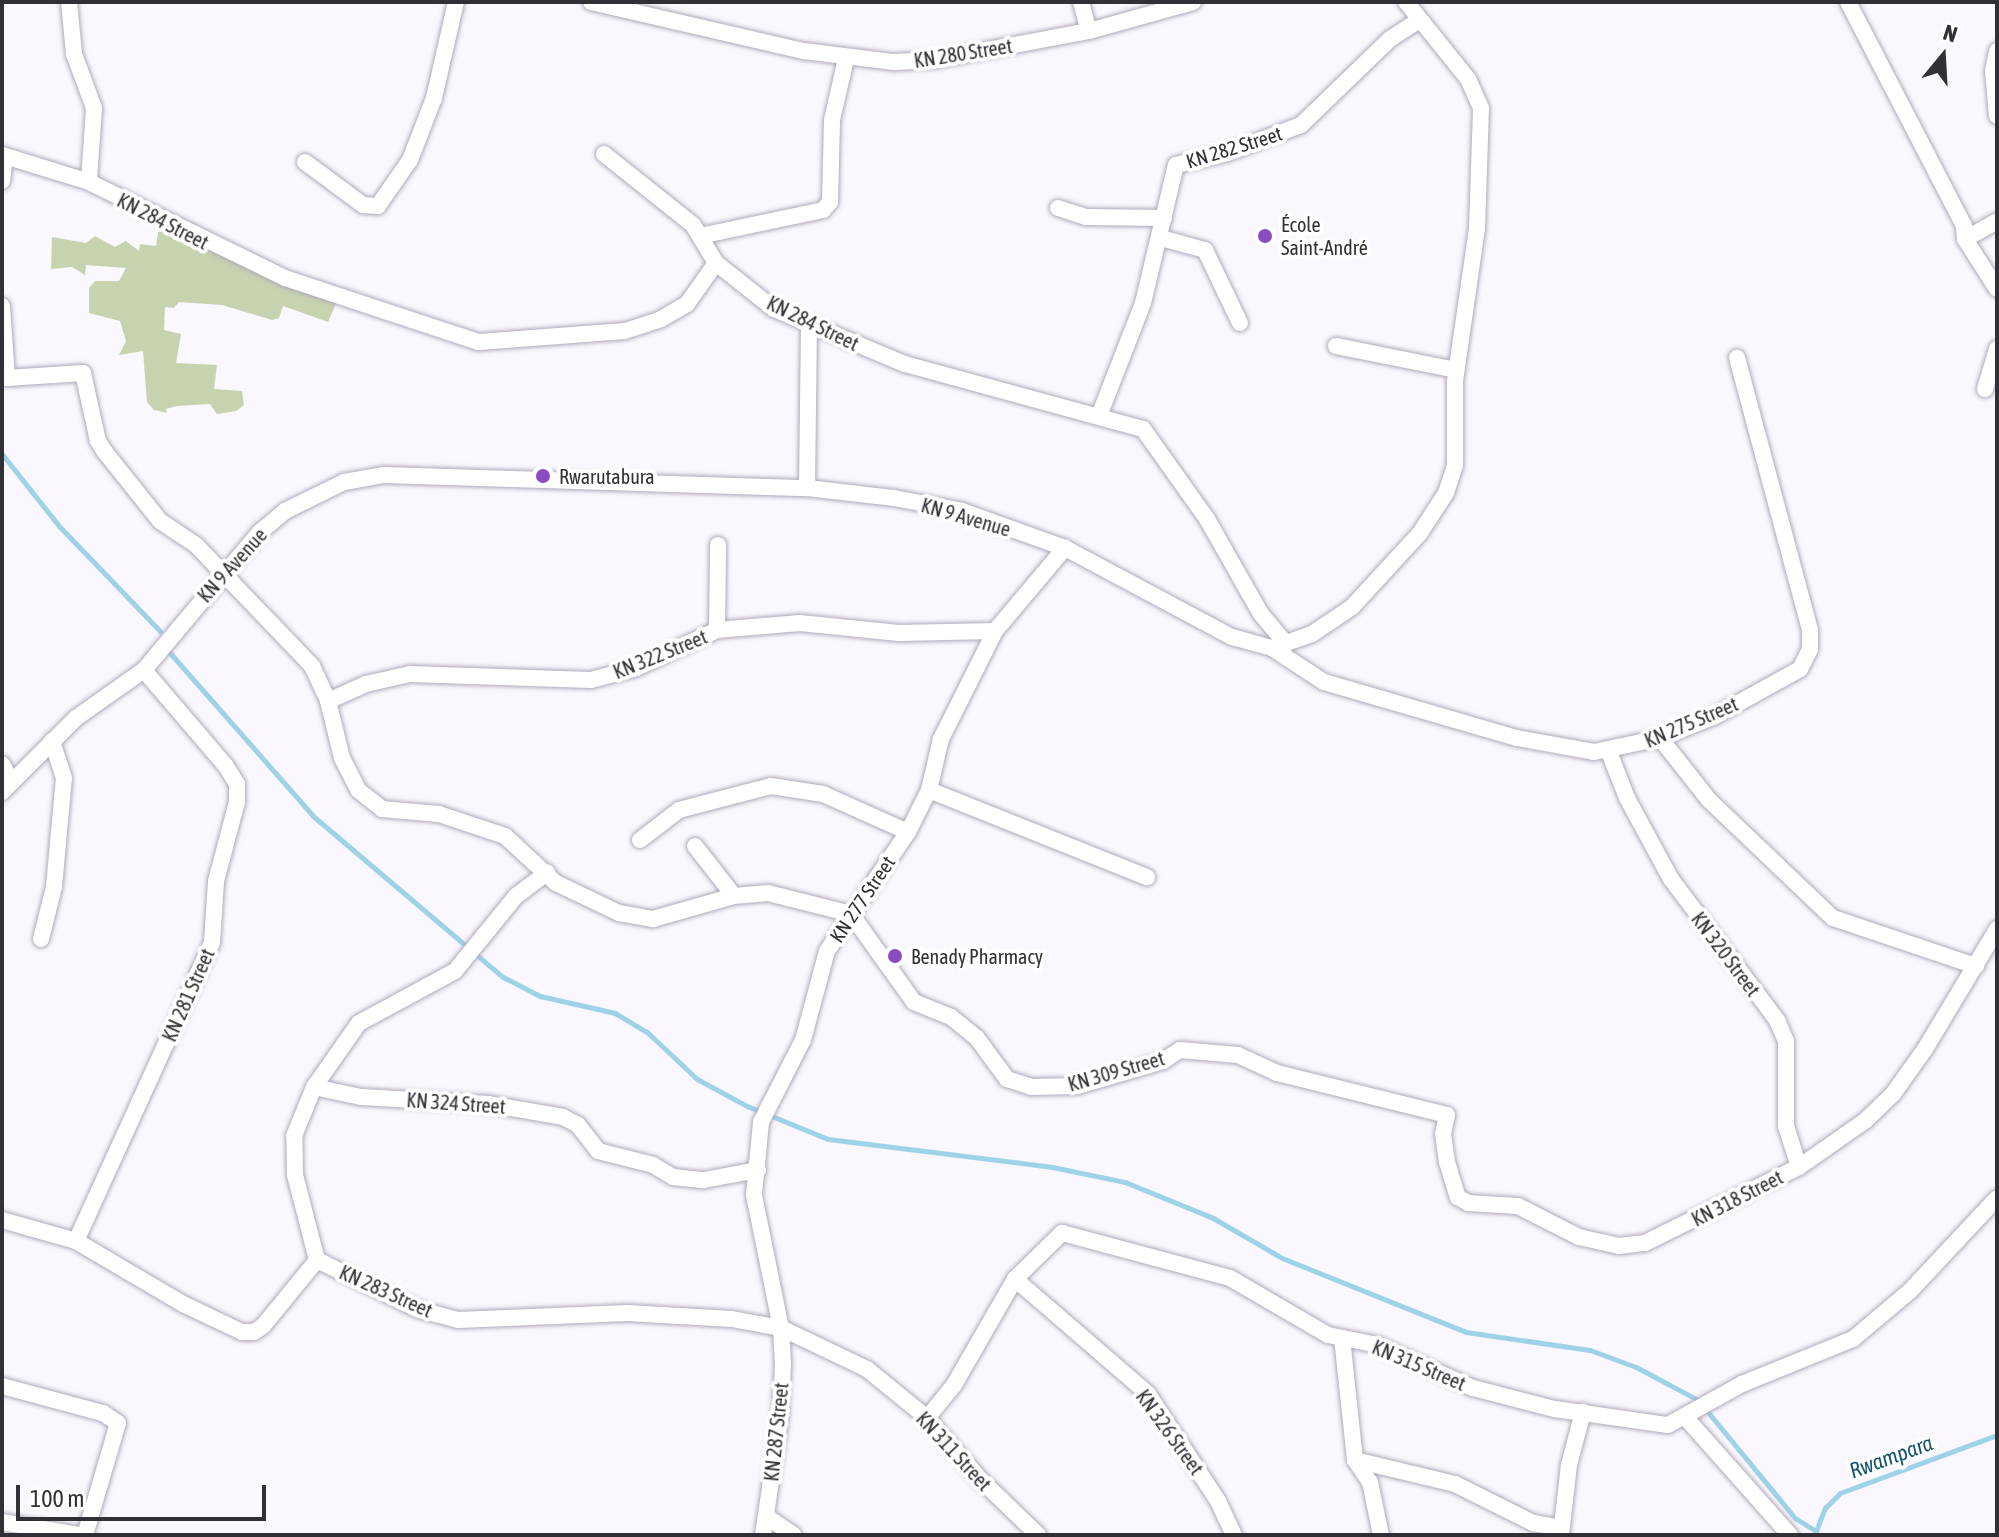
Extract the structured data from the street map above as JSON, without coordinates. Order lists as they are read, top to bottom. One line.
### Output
{"streets":{"street":["KN 280 Street","KN 282 Street","KN 284 Street","KN 9 Avenue","KN 322 Street","KN 275 Street","KN 277 Street","KN 320 Street","KN 281 Street","KN 309 Street","KN 324 Street","KN 318 Street","KN 283 Street","KN 315 Street","KN 287 Street","KN 326 Street","KN 311 Street"]},"crossings":[["KN 282 Street","KN 284 Street"],["KN 284 Street","KN 9 Avenue"],["KN 284 Street","KN 275 Street"],["KN 9 Avenue","KN 275 Street"],["KN 9 Avenue","KN 277 Street"],["KN 9 Avenue","KN 281 Street"],["KN 322 Street","KN 277 Street"],["KN 275 Street","KN 320 Street"],["KN 277 Street","KN 309 Street"],["KN 277 Street","KN 324 Street"],["KN 277 Street","KN 283 Street"],["KN 277 Street","KN 287 Street"],["KN 277 Street","KN 311 Street"],["KN 320 Street","KN 318 Street"],["KN 281 Street","KN 283 Street"],["KN 309 Street","KN 318 Street"],["KN 283 Street","KN 287 Street"],["KN 283 Street","KN 311 Street"],["KN 315 Street","KN 326 Street"],["KN 315 Street","KN 311 Street"],["KN 287 Street","KN 311 Street"]],"water":["Rwampara"],"places":["École Saint-André","Rwarutabura","Benady Pharmacy"],"scale_bar":"100 m","north":"top"}
